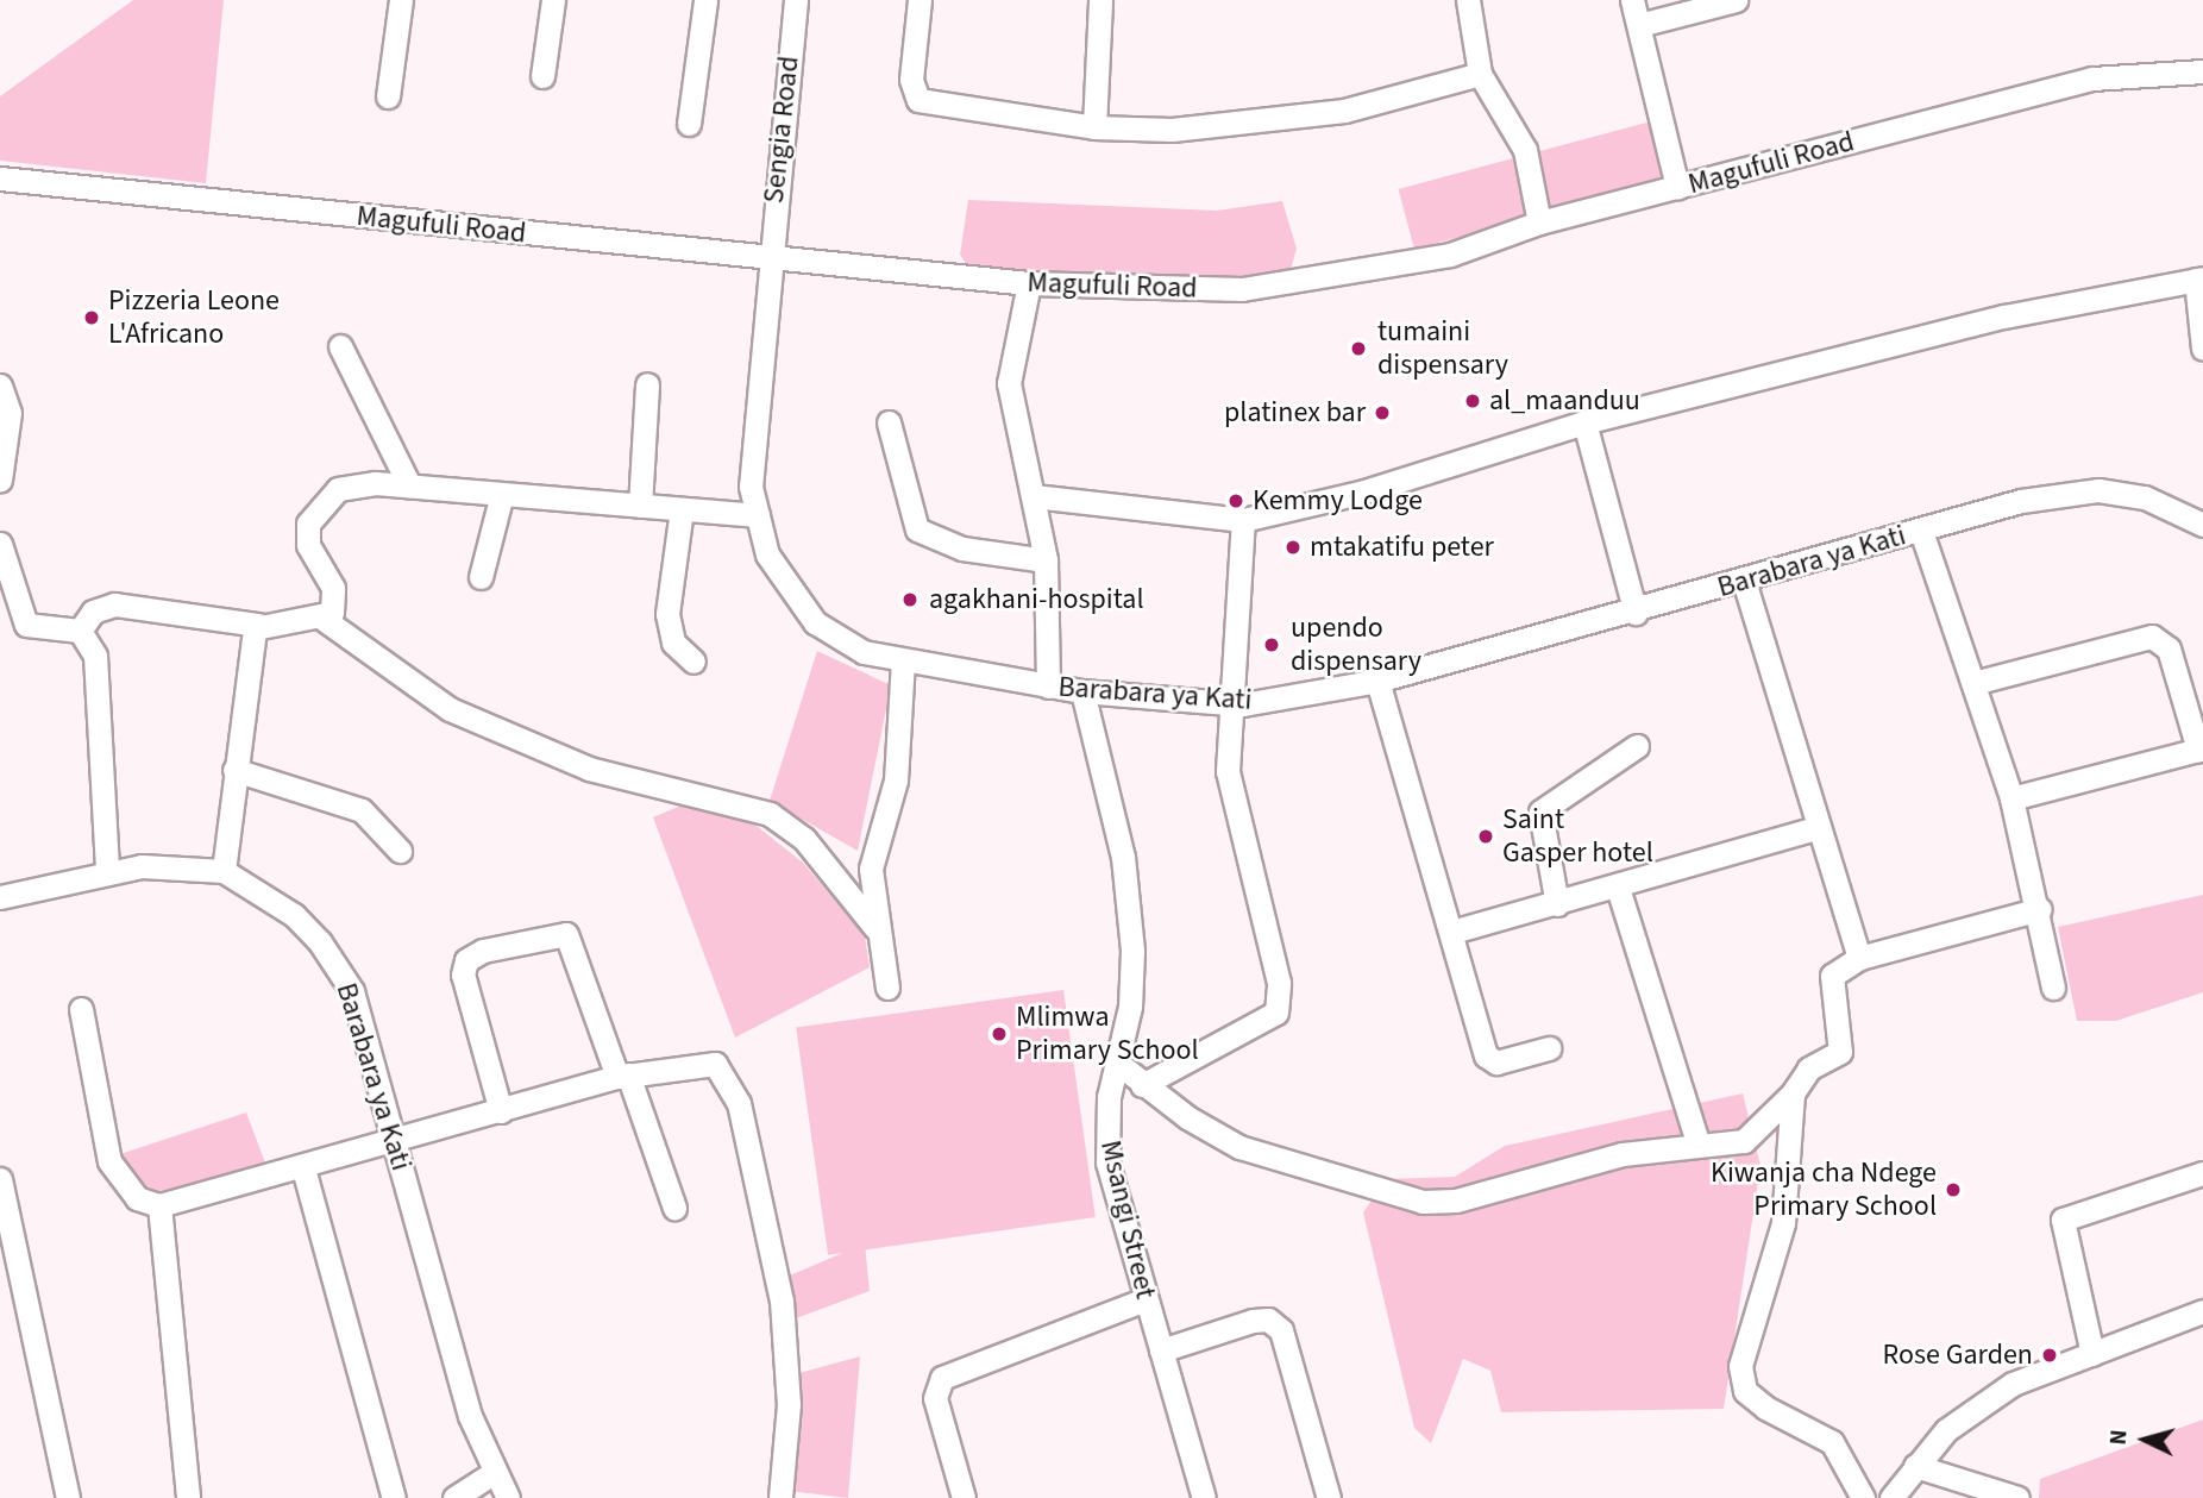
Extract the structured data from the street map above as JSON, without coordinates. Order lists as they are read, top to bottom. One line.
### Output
{"streets":{"street":["Sengia Road","Magufuli Road","Barabara ya Kati","Msangi Street"]},"crossings":[["Sengia Road","Magufuli Road"],["Sengia Road","Barabara ya Kati"],["Magufuli Road","Barabara ya Kati"],["Barabara ya Kati","Msangi Street"]],"places":["Pizzeria Leone L'Africano","tumaini dispensary","al_maanduu","platinex bar","Kemmy Lodge","mtakatifu peter","agakhani-hospital","upendo dispensary","Saint Gasper hotel","Mlimwa Primary School","Kiwanja cha Ndege Primary School","Rose Garden"],"north":"left"}
